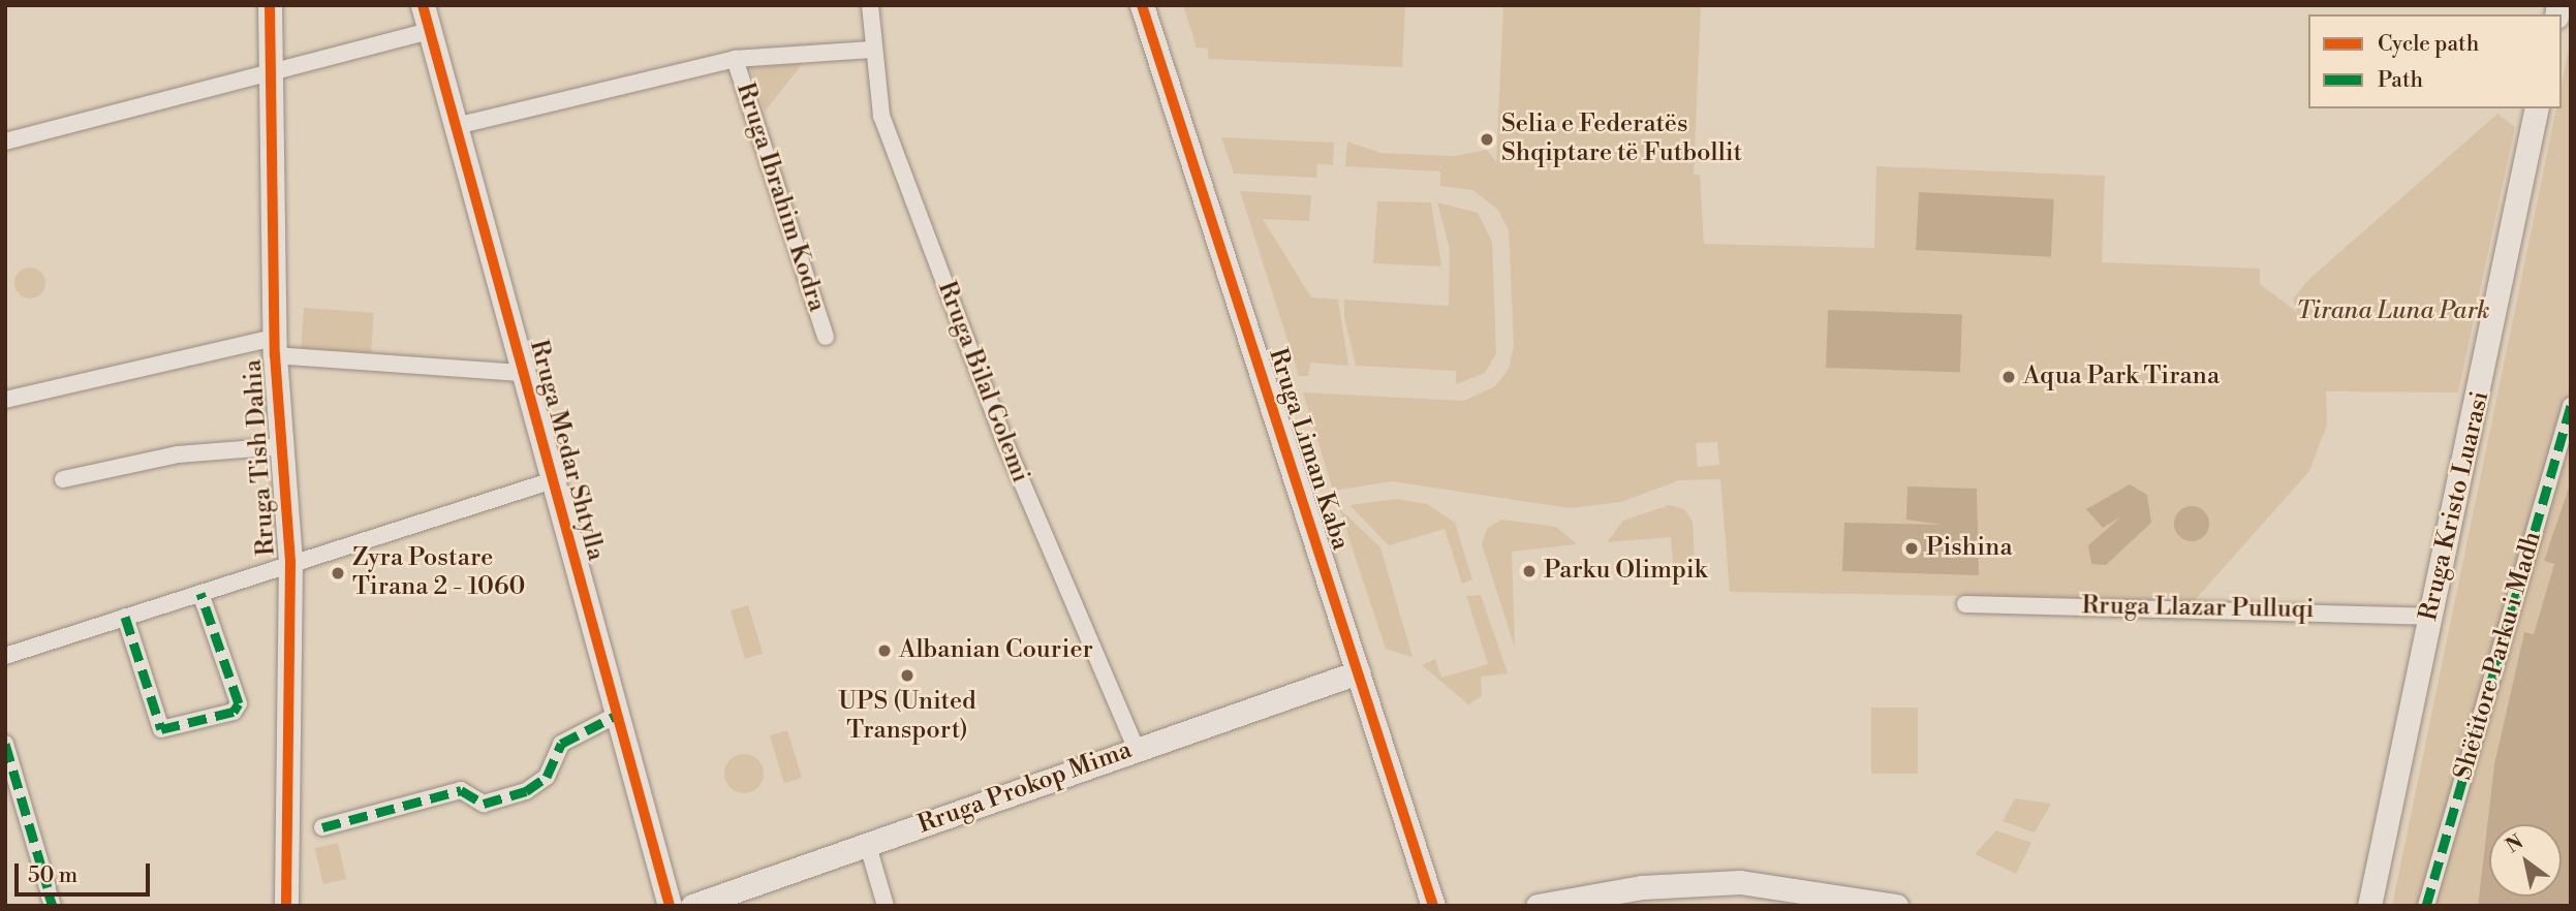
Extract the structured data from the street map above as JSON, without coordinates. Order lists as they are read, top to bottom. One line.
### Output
{"streets":{"street":["Rruga Ibrahim Kodra","Rruga Bilal Golemi","Rruga Liman Kaba","Rruga Medar Shtylla","Rruga Tish Dahia","Rruga Kristo Luarasi","Rruga Llazar Pulluqi","Shëtitore Parku i Madh","Rruga Prokop Mima"]},"crossings":[["Rruga Bilal Golemi","Rruga Prokop Mima"],["Rruga Liman Kaba","Rruga Prokop Mima"],["Rruga Kristo Luarasi","Rruga Llazar Pulluqi"]],"parks":["Tirana Luna Park"],"places":["Selia e Federatës Shqiptare të Futbollit","Aqua Park Tirana","Pishina","Parku Olimpik","Zyra Postare Tirana 2 - 1060","Albanian Courier","UPS (United Transport)"],"legend":["Cycle path","Path"],"scale_bar":"50 m","north":"top left"}
